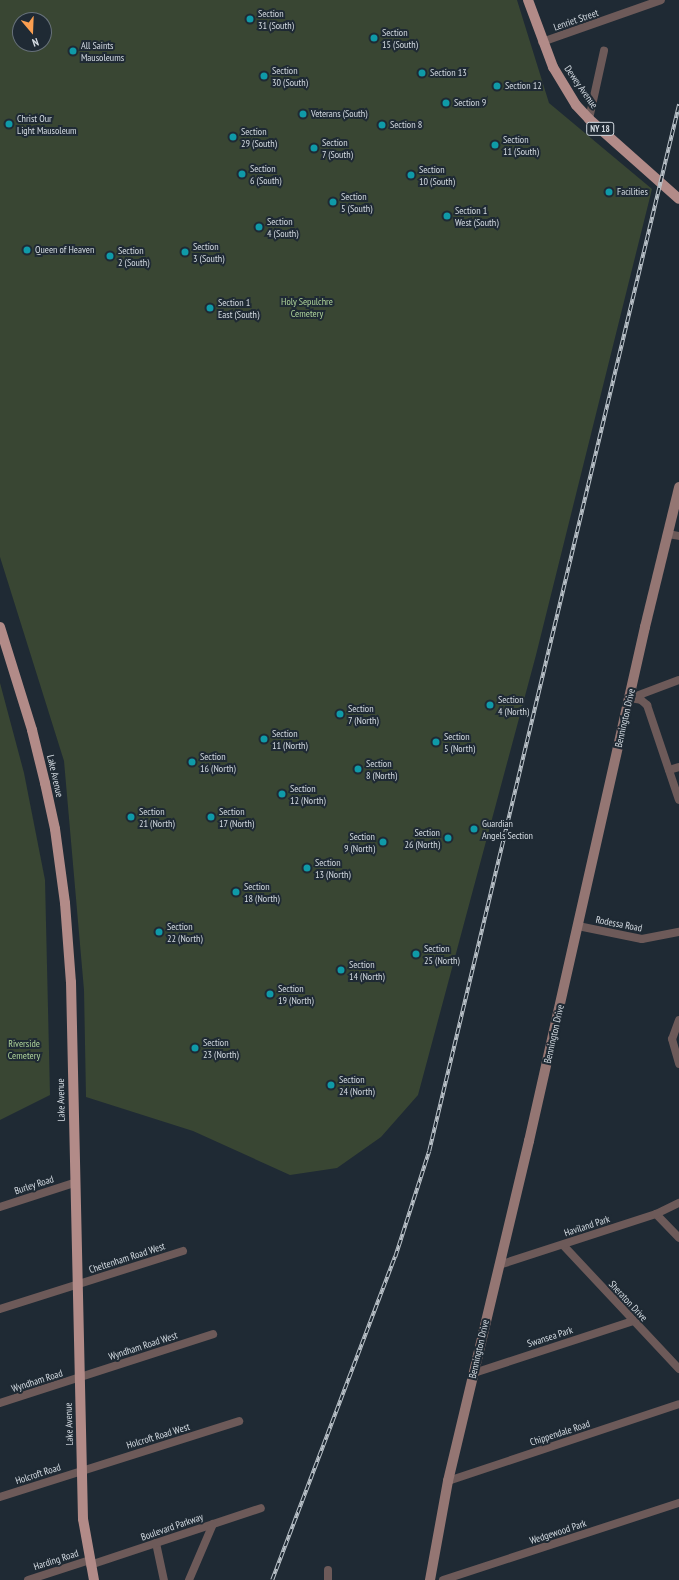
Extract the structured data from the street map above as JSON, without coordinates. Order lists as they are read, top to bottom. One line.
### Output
{"streets":{"main road":["Dewey Avenue","NY 18","Lake Avenue"],"street":["Lenriet Street","Bennington Drive","Rodessa Road","Burley Road","Haviland Park","Cheltenham Road West","Sheraton Drive","Swansea Park","Wyndham Road West","Wyndham Road","Chippendale Road","Holcroft Road West","Holcroft Road","Boulevard Parkway","Wedgewood Park","Harding Road"]},"crossings":[["Lenriet Street","Dewey Avenue"],["Bennington Drive","Rodessa Road"],["Bennington Drive","Haviland Park"],["Bennington Drive","Swansea Park"],["Bennington Drive","Chippendale Road"],["Lake Avenue","Burley Road"],["Lake Avenue","Cheltenham Road West"],["Lake Avenue","Wyndham Road West"],["Lake Avenue","Wyndham Road"],["Lake Avenue","Holcroft Road West"],["Lake Avenue","Holcroft Road"],["Lake Avenue","Boulevard Parkway"],["Lake Avenue","Harding Road"],["Haviland Park","Sheraton Drive"],["Sheraton Drive","Swansea Park"],["Wyndham Road West","Wyndham Road"],["Holcroft Road West","Holcroft Road"],["Boulevard Parkway","Harding Road"]],"parks":["Holy Sepulchre Cemetery","Riverside Cemetery"],"places":["Section 31 (South)","Section 15 (South)","All Saints Mausoleums","Section 13","Section 30 (South)","Section 12","Section 9","Veterans (South)","Christ Our Light Mausoleum","Section 8","Section 29 (South)","Section 11 (South)","Section 7 (South)","Section 6 (South)","Section 10 (South)","Facilities","Section 5 (South)","Section 1 West (South)","Section 4 (South)","Queen of Heaven","Section 3 (South)","Section 2 (South)","Section 1 East (South)","Section 4 (North)","Section 7 (North)","Section 11 (North)","Section 5 (North)","Section 16 (North)","Section 8 (North)","Section 12 (North)","Section 21 (North)","Section 17 (North)","Guardian Angels Section","Section 26 (North)","Section 9 (North)","Section 13 (North)","Section 18 (North)","Section 22 (North)","Section 25 (North)","Section 14 (North)","Section 19 (North)","Section 23 (North)","Section 24 (North)"],"north":"bottom"}
